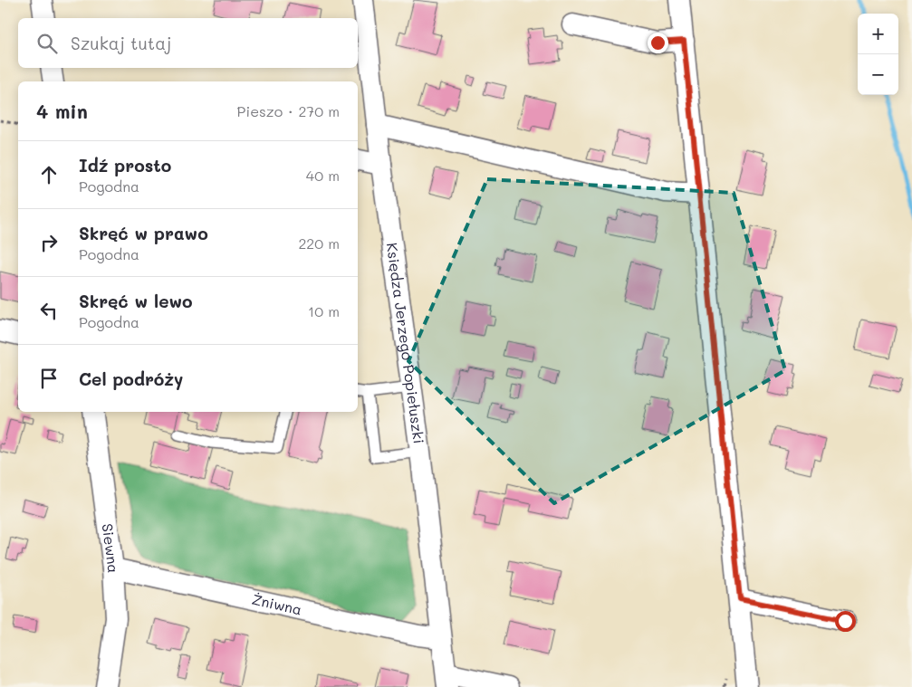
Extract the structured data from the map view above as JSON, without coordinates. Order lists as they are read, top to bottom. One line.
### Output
{"streets":{"street":["Księdza Jerzego Popiełuszki","Siewna","Żniwna"]},"crossings":[["Księdza Jerzego Popiełuszki","Żniwna"],["Siewna","Żniwna"]],"page":{"map_buttons":["+","−"],"search":"Szukaj tutaj","heading":["4 min","Pieszo · 270 m"],"list":[["Idź prosto","Pogodna","40 m"],["Skręć w prawo","Pogodna","220 m"],["Skręć w lewo","Pogodna","10 m"],"Cel podróży"]}}
